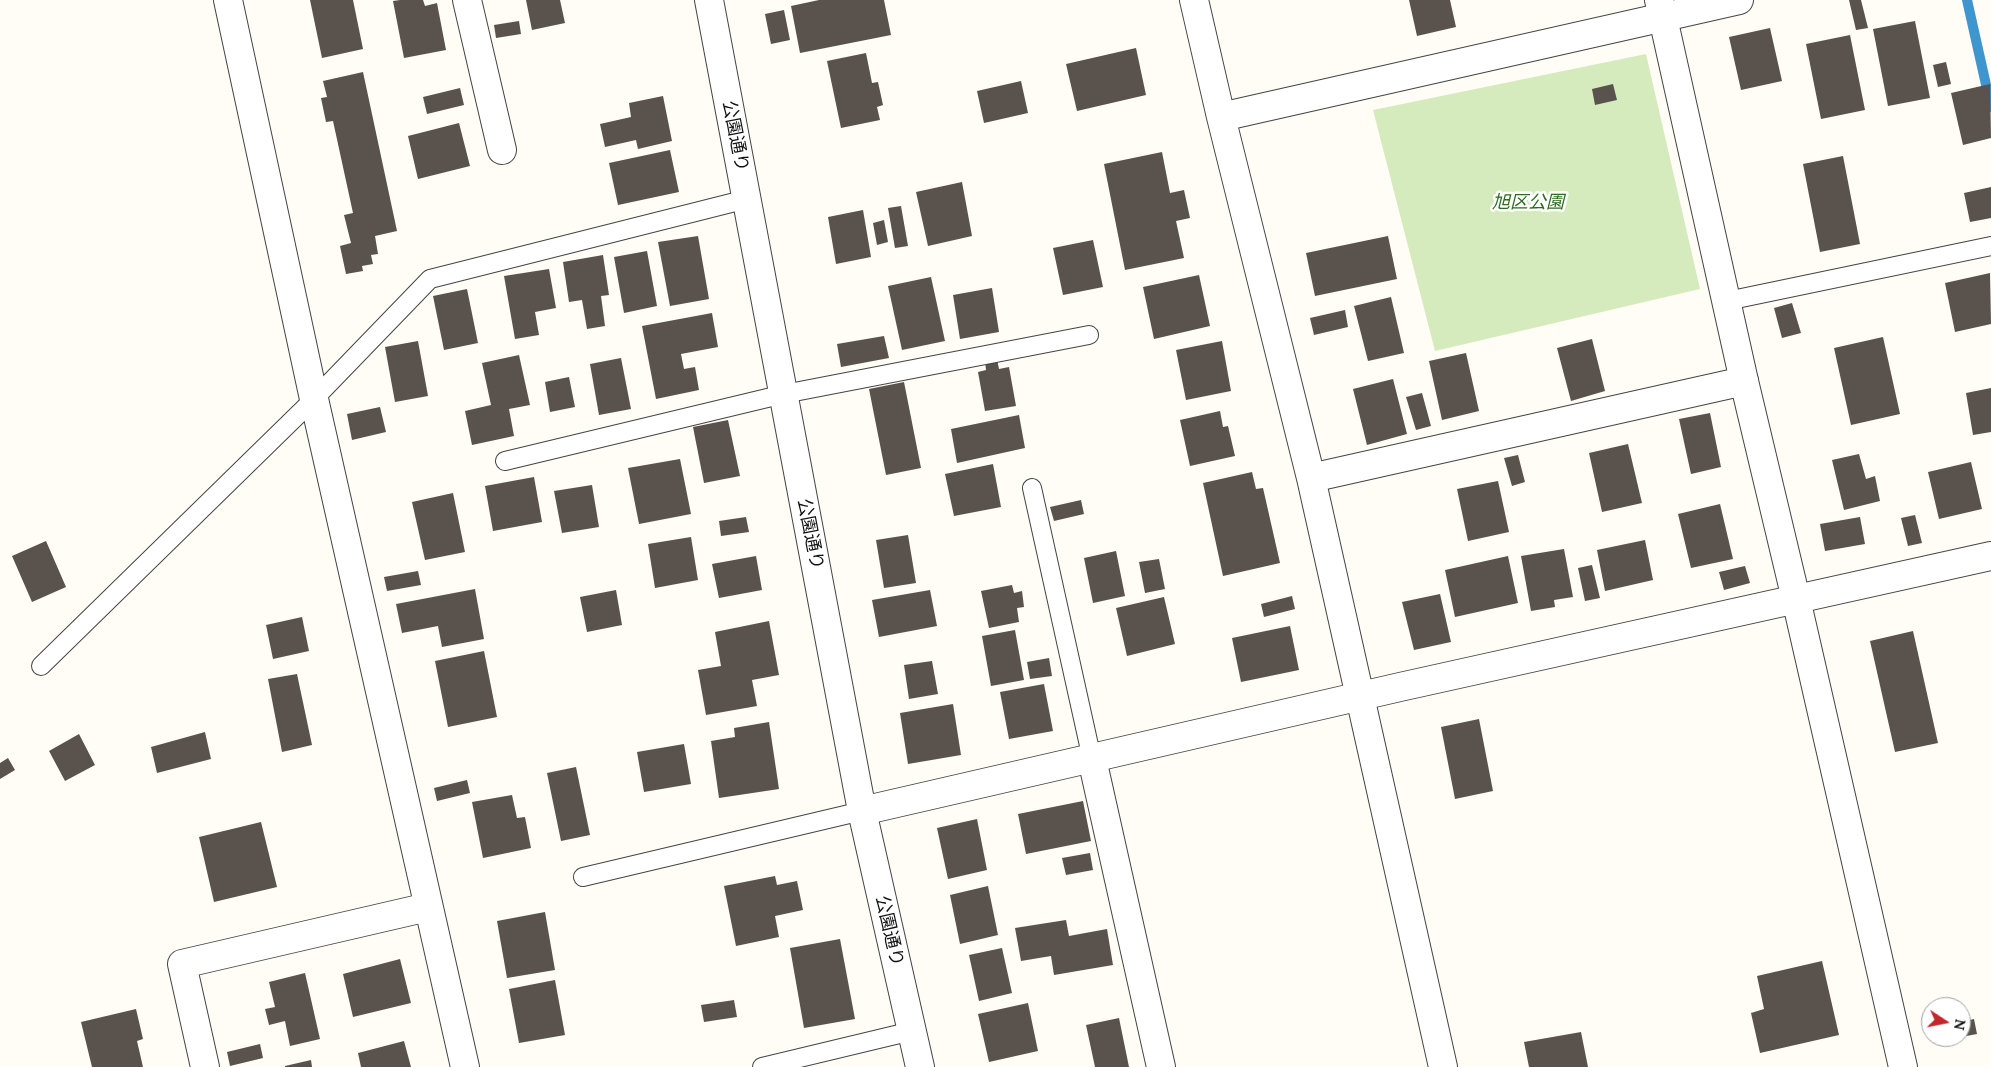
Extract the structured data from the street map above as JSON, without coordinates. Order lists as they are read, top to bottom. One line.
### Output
{"streets":{"street":["公園通り"]},"parks":["旭区公園"],"north":"right"}
